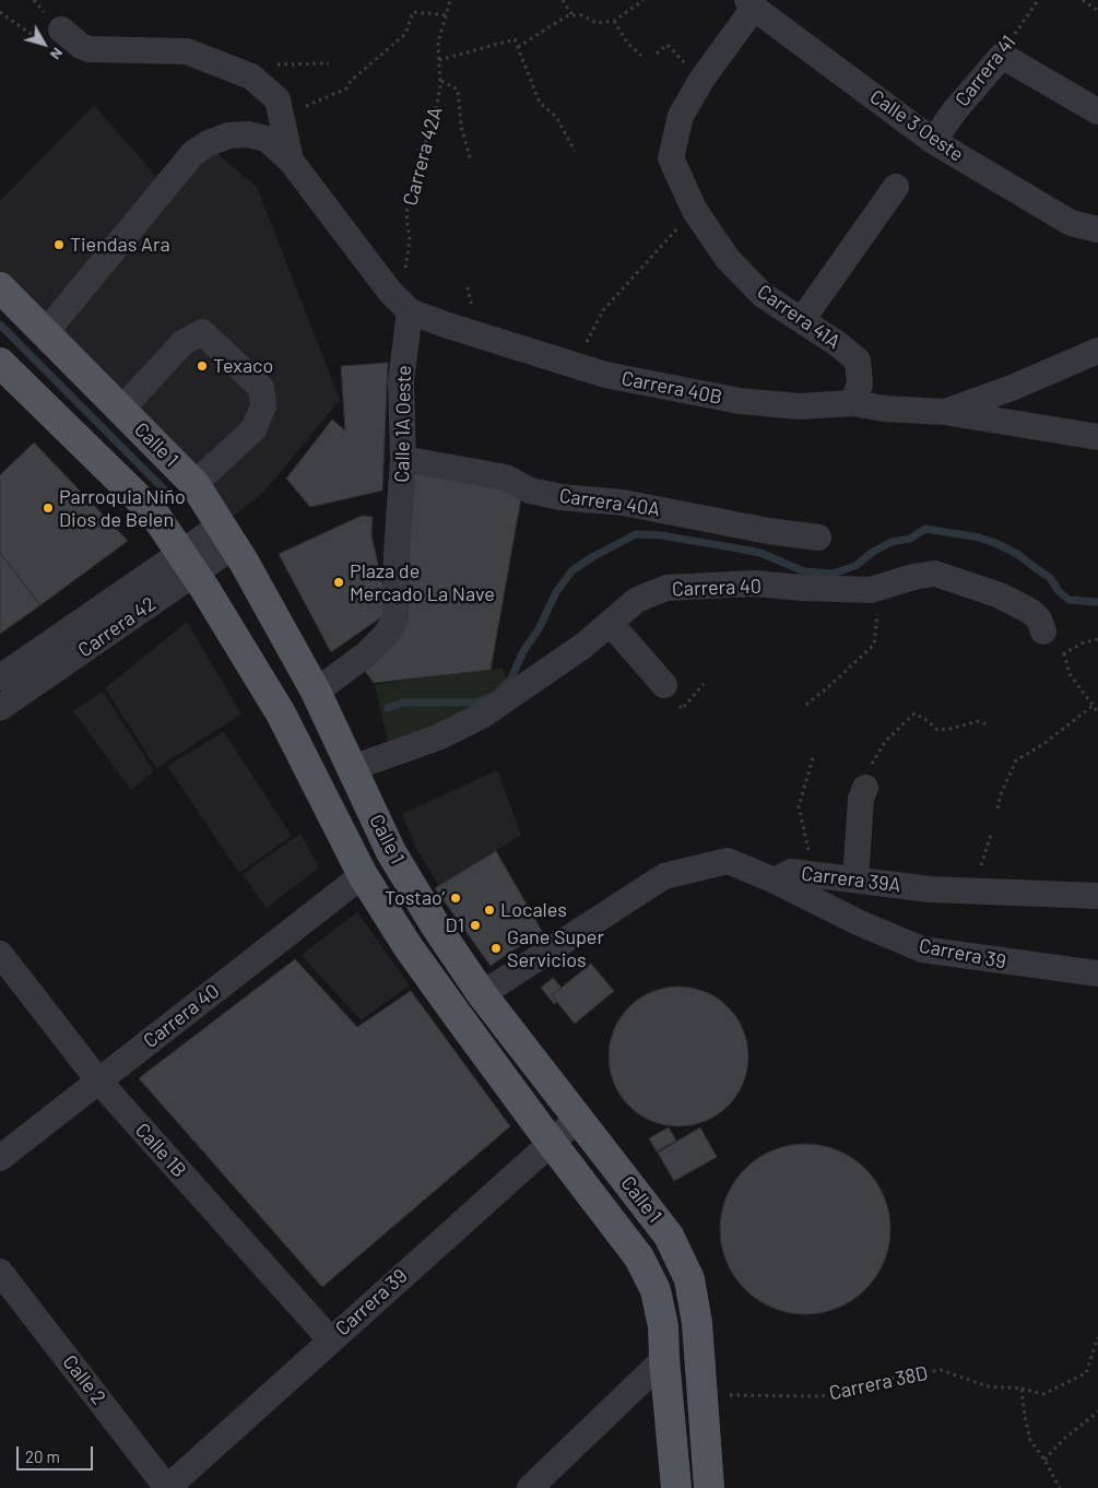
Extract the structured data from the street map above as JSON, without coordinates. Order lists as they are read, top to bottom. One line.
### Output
{"streets":{"main road":["Calle 1"],"street":["Carrera 41","Calle 3 Oeste","Carrera 41A","Carrera 40B","Calle 1A Oeste","Carrera 40A","Carrera 40","Carrera 42","Carrera 39A","Carrera 39","Calle 1B","Calle 2"],"path":["Carrera 42A","Carrera 38D"]},"crossings":[["Carrera 41","Calle 3 Oeste"],["Calle 3 Oeste","Carrera 41A"],["Carrera 41A","Carrera 40B"],["Carrera 40B","Calle 1A Oeste"],["Calle 1A Oeste","Calle 1"],["Calle 1A Oeste","Carrera 40A"],["Calle 1","Carrera 40"],["Calle 1","Carrera 42"],["Calle 1","Carrera 39A"],["Calle 1","Carrera 39"],["Carrera 40","Calle 1B"],["Carrera 39A","Carrera 39"],["Carrera 39","Calle 1B"],["Carrera 39","Calle 2"]],"places":["Tiendas Ara","Texaco","Parroquia Niño Dios de Belen","Plaza de Mercado La Nave","Tostao’","Locales","D1","Gane Super Servicios"],"scale_bar":"20 m","north":"bottom right"}
